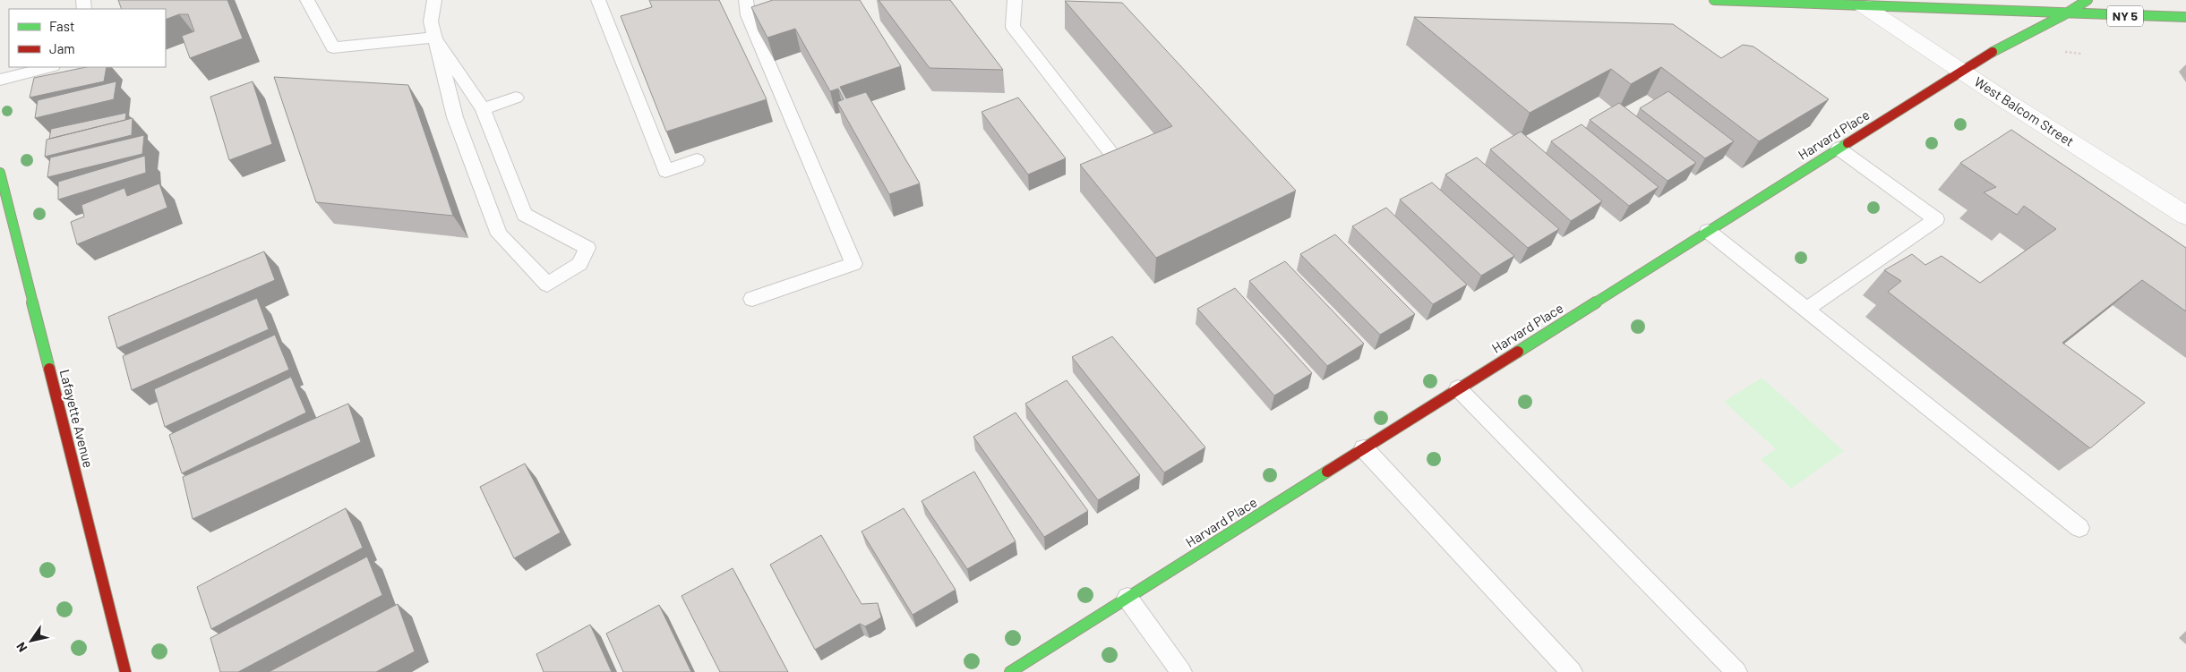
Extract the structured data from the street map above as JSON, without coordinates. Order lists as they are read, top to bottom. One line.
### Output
{"streets":{"street":["NY 5","West Balcom Street","Harvard Place","Lafayette Avenue"]},"crossings":[["NY 5","West Balcom Street"],["NY 5","Harvard Place"],["West Balcom Street","Harvard Place"]],"legend":["Fast","Jam"],"north":"bottom left"}
